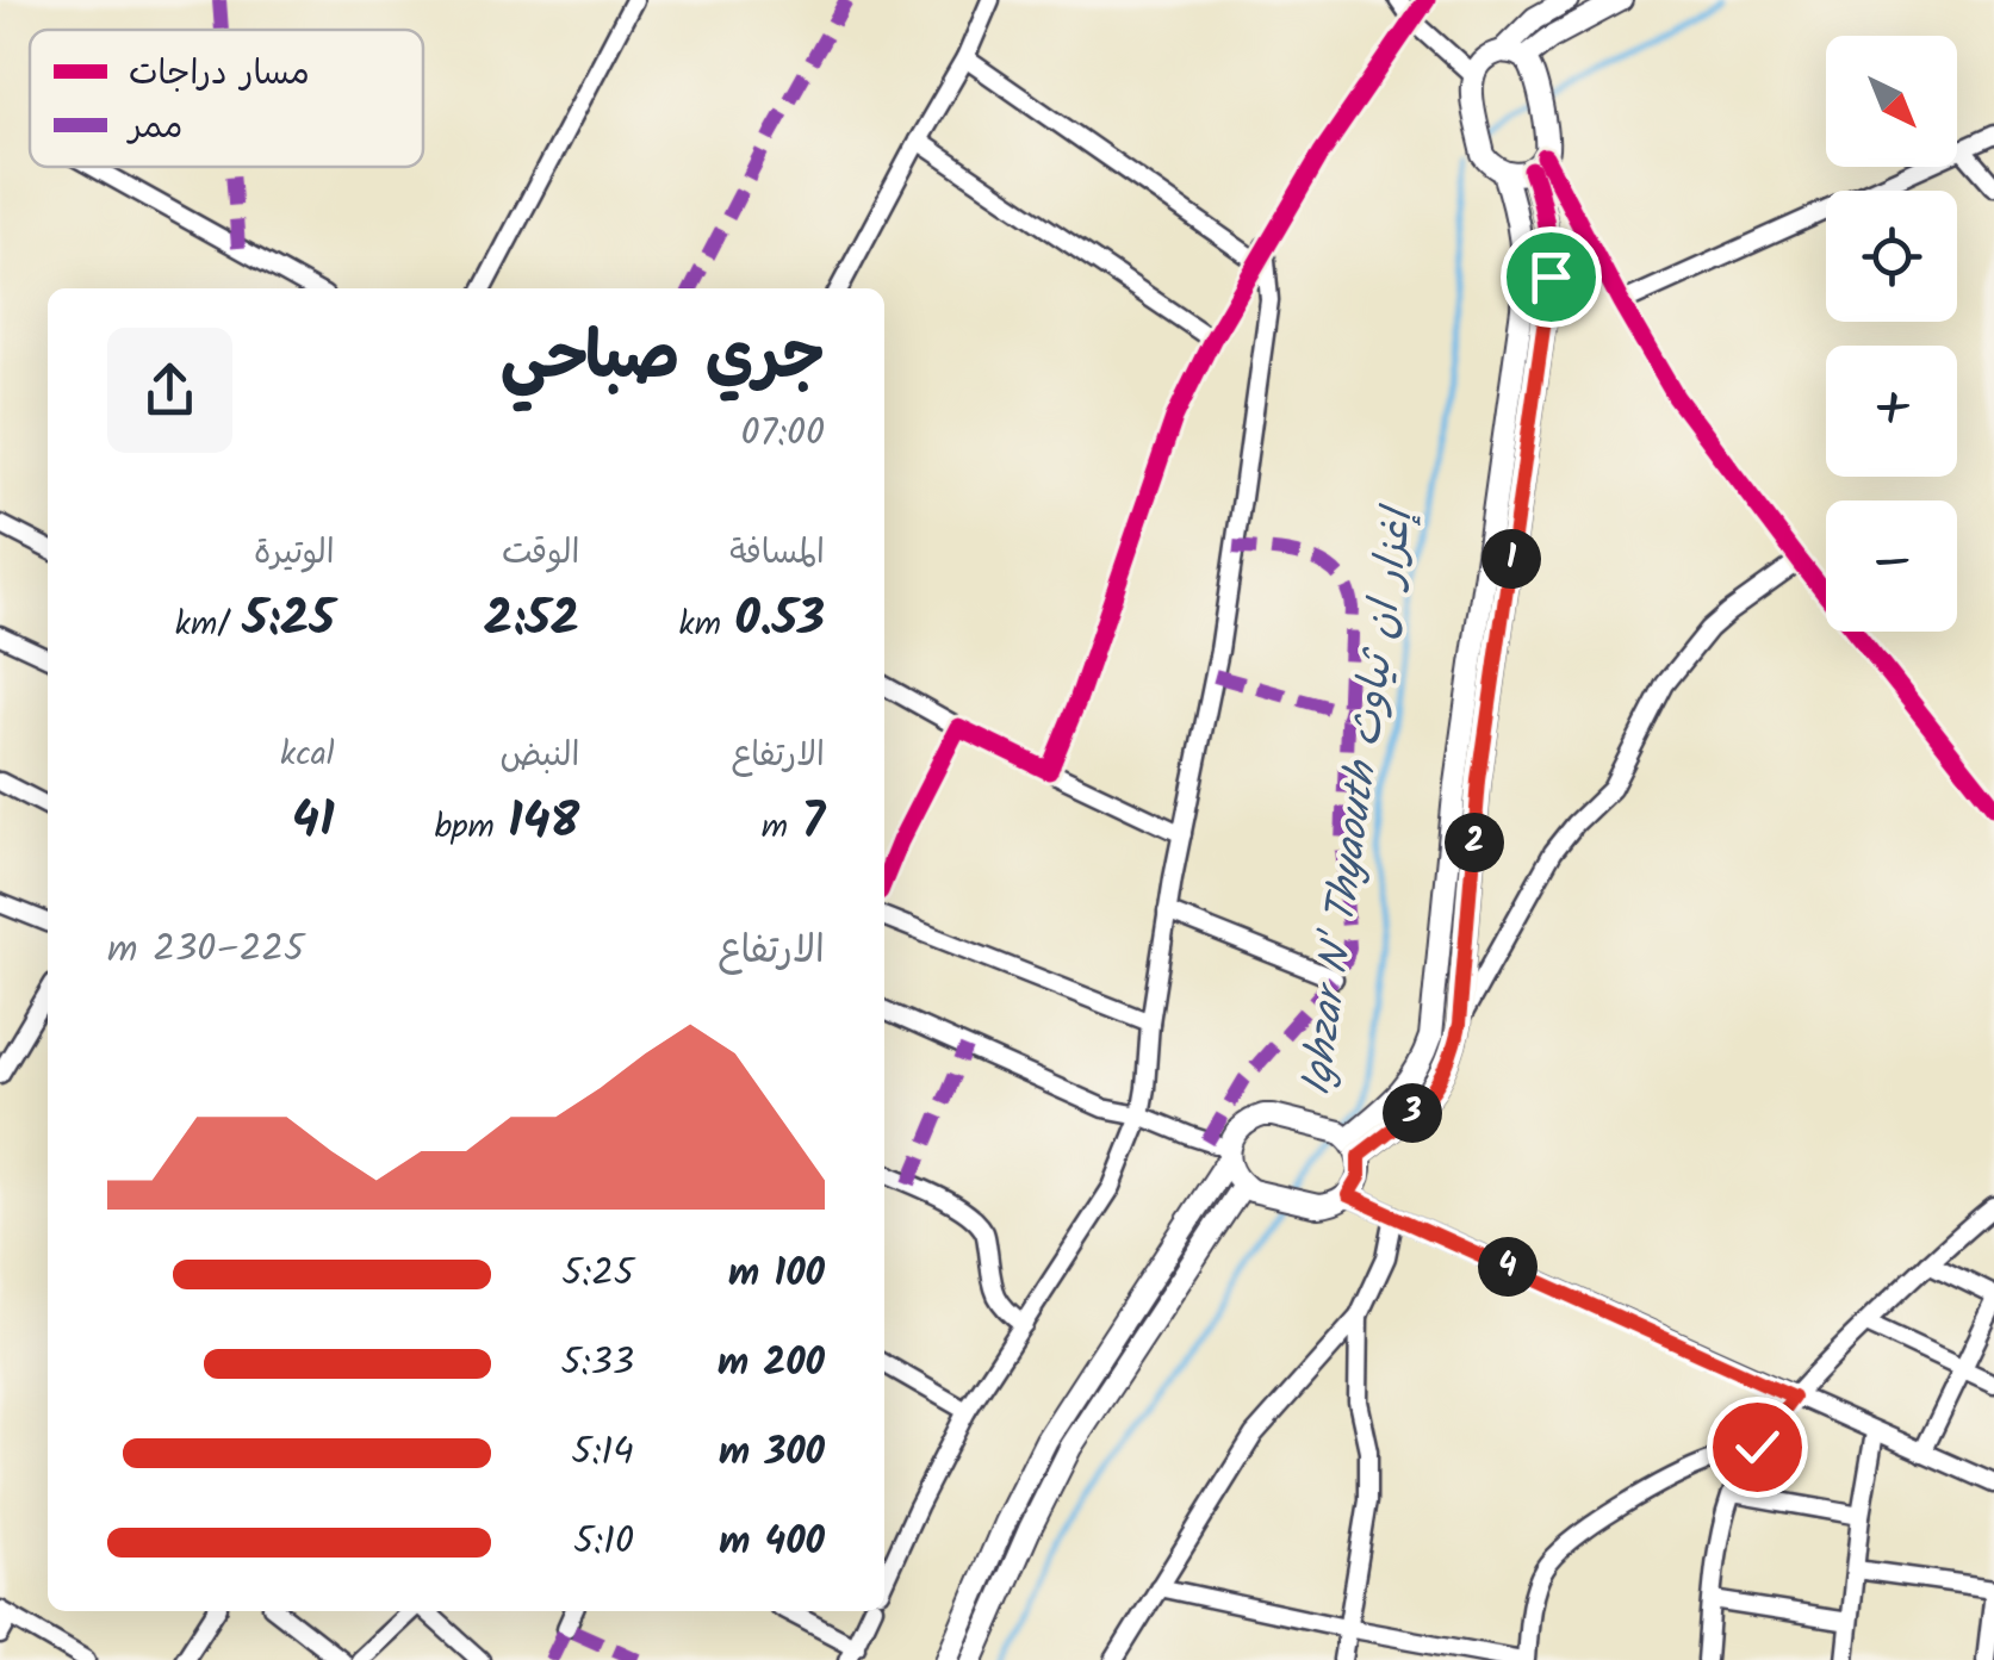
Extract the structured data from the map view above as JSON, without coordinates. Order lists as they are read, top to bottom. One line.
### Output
{"water":["Ighzar N' Thyaouth إغزار ان ثياوث"],"legend":["مسار دراجات","ممر"],"north":"bottom right","page":{"map_buttons":["+","−"],"heading":["جري صباحي","07:00"],"stats":[["المسافة","0.53 km"],["الوقت","2:52"],["الوتيرة","5:25 /km"],["الارتفاع","7 m"],["النبض","148 bpm"],["kcal","41"]],"pins":["1","2","3","4"],"chart":["الارتفاع","225–230 m"],"list":[{"name":"100 m","note":"5:25"},{"name":"200 m","note":"5:33"},{"name":"300 m","note":"5:14"},{"name":"400 m","note":"5:10"}]}}
